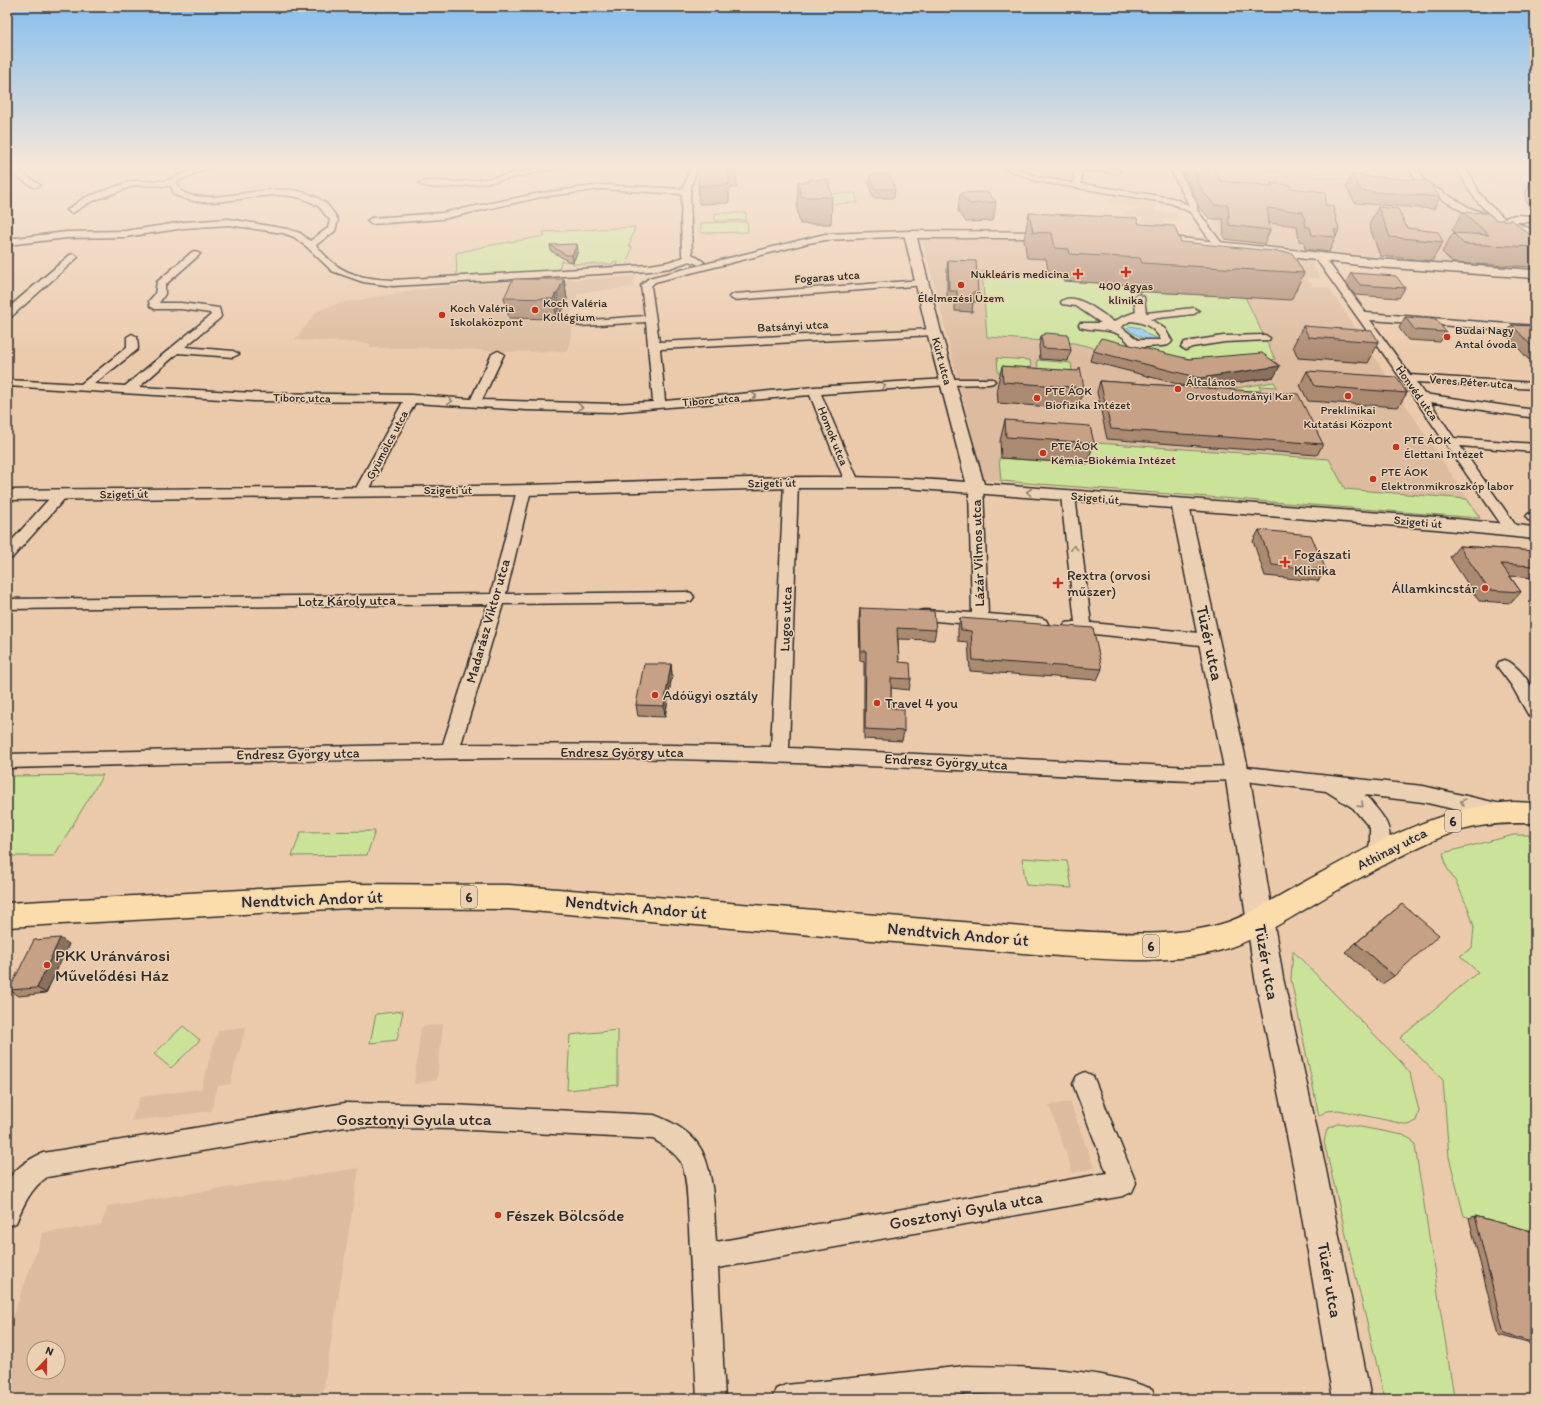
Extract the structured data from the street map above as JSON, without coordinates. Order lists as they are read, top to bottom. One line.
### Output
{"streets":{"main road":["6","Athinay utca","Nendtvich Andor út"],"street":["Fogaras utca","Batsányi utca","Kürt utca","Veres Péter utca","Honvéd utca","Tiborc utca","Homok utca","Gyümölcs utca","Szigeti út","Lázár Vilmos utca","Lotz Károly utca","Lugos utca","Madarász Viktor utca","Tüzér utca","Endresz György utca","Gosztonyi Gyula utca"]},"crossings":[["Fogaras utca","Kürt utca"],["Batsányi utca","Kürt utca"],["Kürt utca","Tiborc utca"],["Kürt utca","Szigeti út"],["Kürt utca","Lázár Vilmos utca"],["Veres Péter utca","Honvéd utca"],["Honvéd utca","Szigeti út"],["Tiborc utca","Homok utca"],["Tiborc utca","Gyümölcs utca"],["Homok utca","Szigeti út"],["Gyümölcs utca","Szigeti út"],["Szigeti út","Lázár Vilmos utca"],["Szigeti út","Lugos utca"],["Szigeti út","Madarász Viktor utca"],["Szigeti út","Tüzér utca"],["Lotz Károly utca","Madarász Viktor utca"],["Lugos utca","Endresz György utca"],["Madarász Viktor utca","Endresz György utca"],["Tüzér utca","Endresz György utca"],["Tüzér utca","Athinay utca"],["Tüzér utca","Nendtvich Andor út"],["Endresz György utca","Athinay utca"],["Athinay utca","Nendtvich Andor út"]],"places":{"health":["400 ágyas klinika","Nukleáris medicina","Fogászati Klinika","Rextra (orvosi műszer)"],"other":["Élelmezési Üzem","Koch Valéria Kollégium","Koch Valéria Iskolaközpont","Budai Nagy Antal óvoda","Általános Orvostudományi Kar","Preklinikai Kutatási Központ","PTE ÁOK Biofizika Intézet","PTE ÁOK Élettani Intézet","PTE ÁOK Kémia-Biokémia Intézet","PTE ÁOK Elektronmikroszkóp labor","Államkincstár","Adóügyi osztály","Travel 4 you","PKK Uránvárosi Művelődési Ház","Fészek Bölcsőde"]},"north":"top"}
